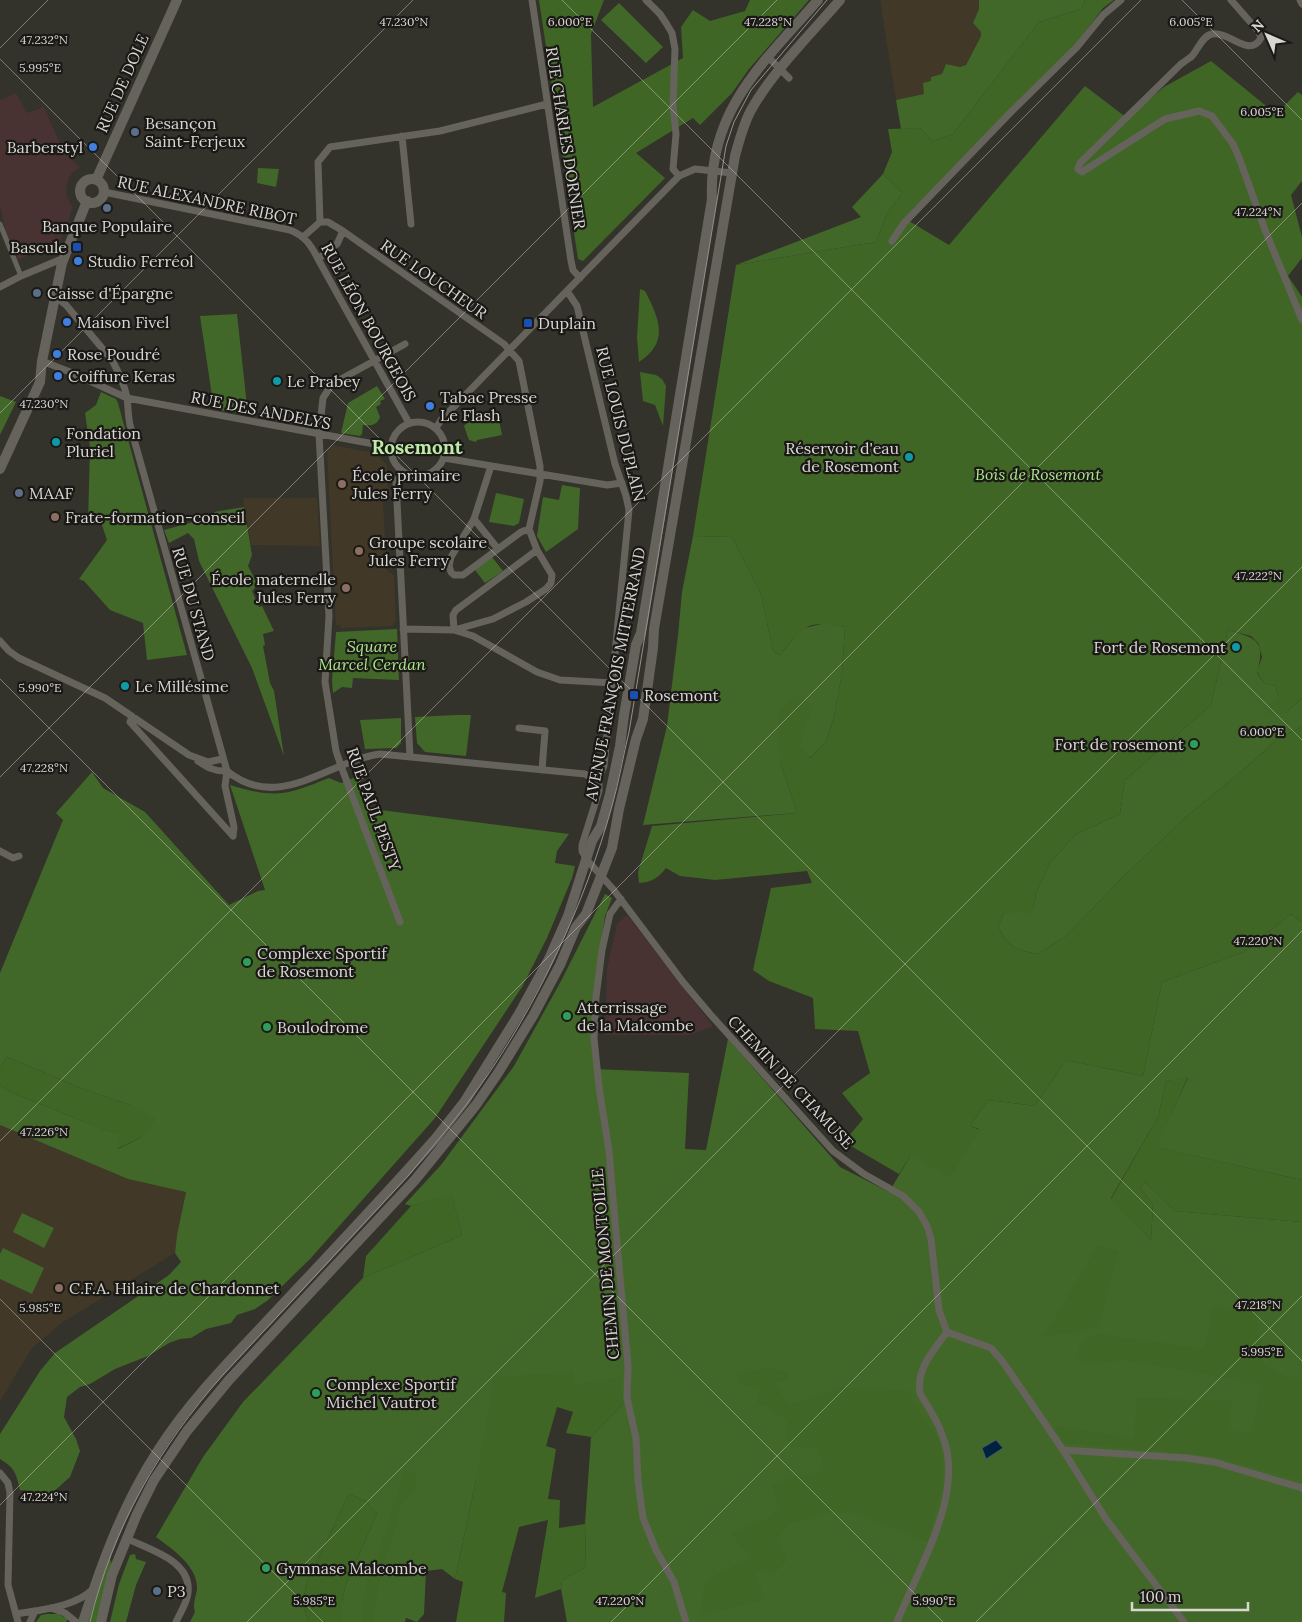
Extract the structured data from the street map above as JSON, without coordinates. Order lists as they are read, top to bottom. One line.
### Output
{"streets":{"main road":["RUE DE DOLE","AVENUE FRANÇOIS MITTERRAND"],"street":["RUE CHARLES DORNIER","RUE ALEXANDRE RIBOT","RUE LOUCHEUR","RUE LÉON BOURGEOIS","RUE DES ANDELYS","RUE LOUIS DUPLAIN","RUE DU STAND","RUE PAUL PESTY","CHEMIN DE CHAMUSE","CHEMIN DE MONTOILLE"]},"crossings":[["RUE DE DOLE","RUE ALEXANDRE RIBOT"],["RUE ALEXANDRE RIBOT","RUE LÉON BOURGEOIS"],["RUE LÉON BOURGEOIS","RUE DES ANDELYS"],["RUE LÉON BOURGEOIS","RUE PAUL PESTY"],["RUE DES ANDELYS","RUE DU STAND"],["RUE DES ANDELYS","RUE PAUL PESTY"],["RUE LOUIS DUPLAIN","AVENUE FRANÇOIS MITTERRAND"],["RUE LOUIS DUPLAIN","CHEMIN DE CHAMUSE"],["AVENUE FRANÇOIS MITTERRAND","CHEMIN DE CHAMUSE"],["CHEMIN DE CHAMUSE","CHEMIN DE MONTOILLE"]],"districts":["Rosemont"],"parks":["Bois de Rosemont","Square Marcel Cerdan"],"places":{"other":["Besançon Saint-Ferjeux","Barberstyl","Banque Populaire","Studio Ferréol","Caisse d'Épargne","Maison Fivel","Rose Poudré","Coiffure Keras","Le Prabey","Tabac Presse Le Flash","Fondation Pluriel","Réservoir d'eau de Rosemont","École primaire Jules Ferry","MAAF","Frate-formation-conseil","Groupe scolaire Jules Ferry","École maternelle Jules Ferry","Fort de Rosemont","Le Millésime","Fort de rosemont","Complexe Sportif de Rosemont","Atterrissage de la Malcombe","Boulodrome","C.F.A. Hilaire de Chardonnet","Complexe Sportif Michel Vautrot","Gymnase Malcombe","P3"],"transit":["Bascule","Duplain","Rosemont"]},"scale_bar":"100 m","north":"top left","coordinates":["47.230°N","6.000°E","6.005°E","47.228°N","47.232°N","5.995°E","47.224°N","47.222°N","5.990°E","47.220°N","47.226°N","47.218°N","5.985°E"]}
